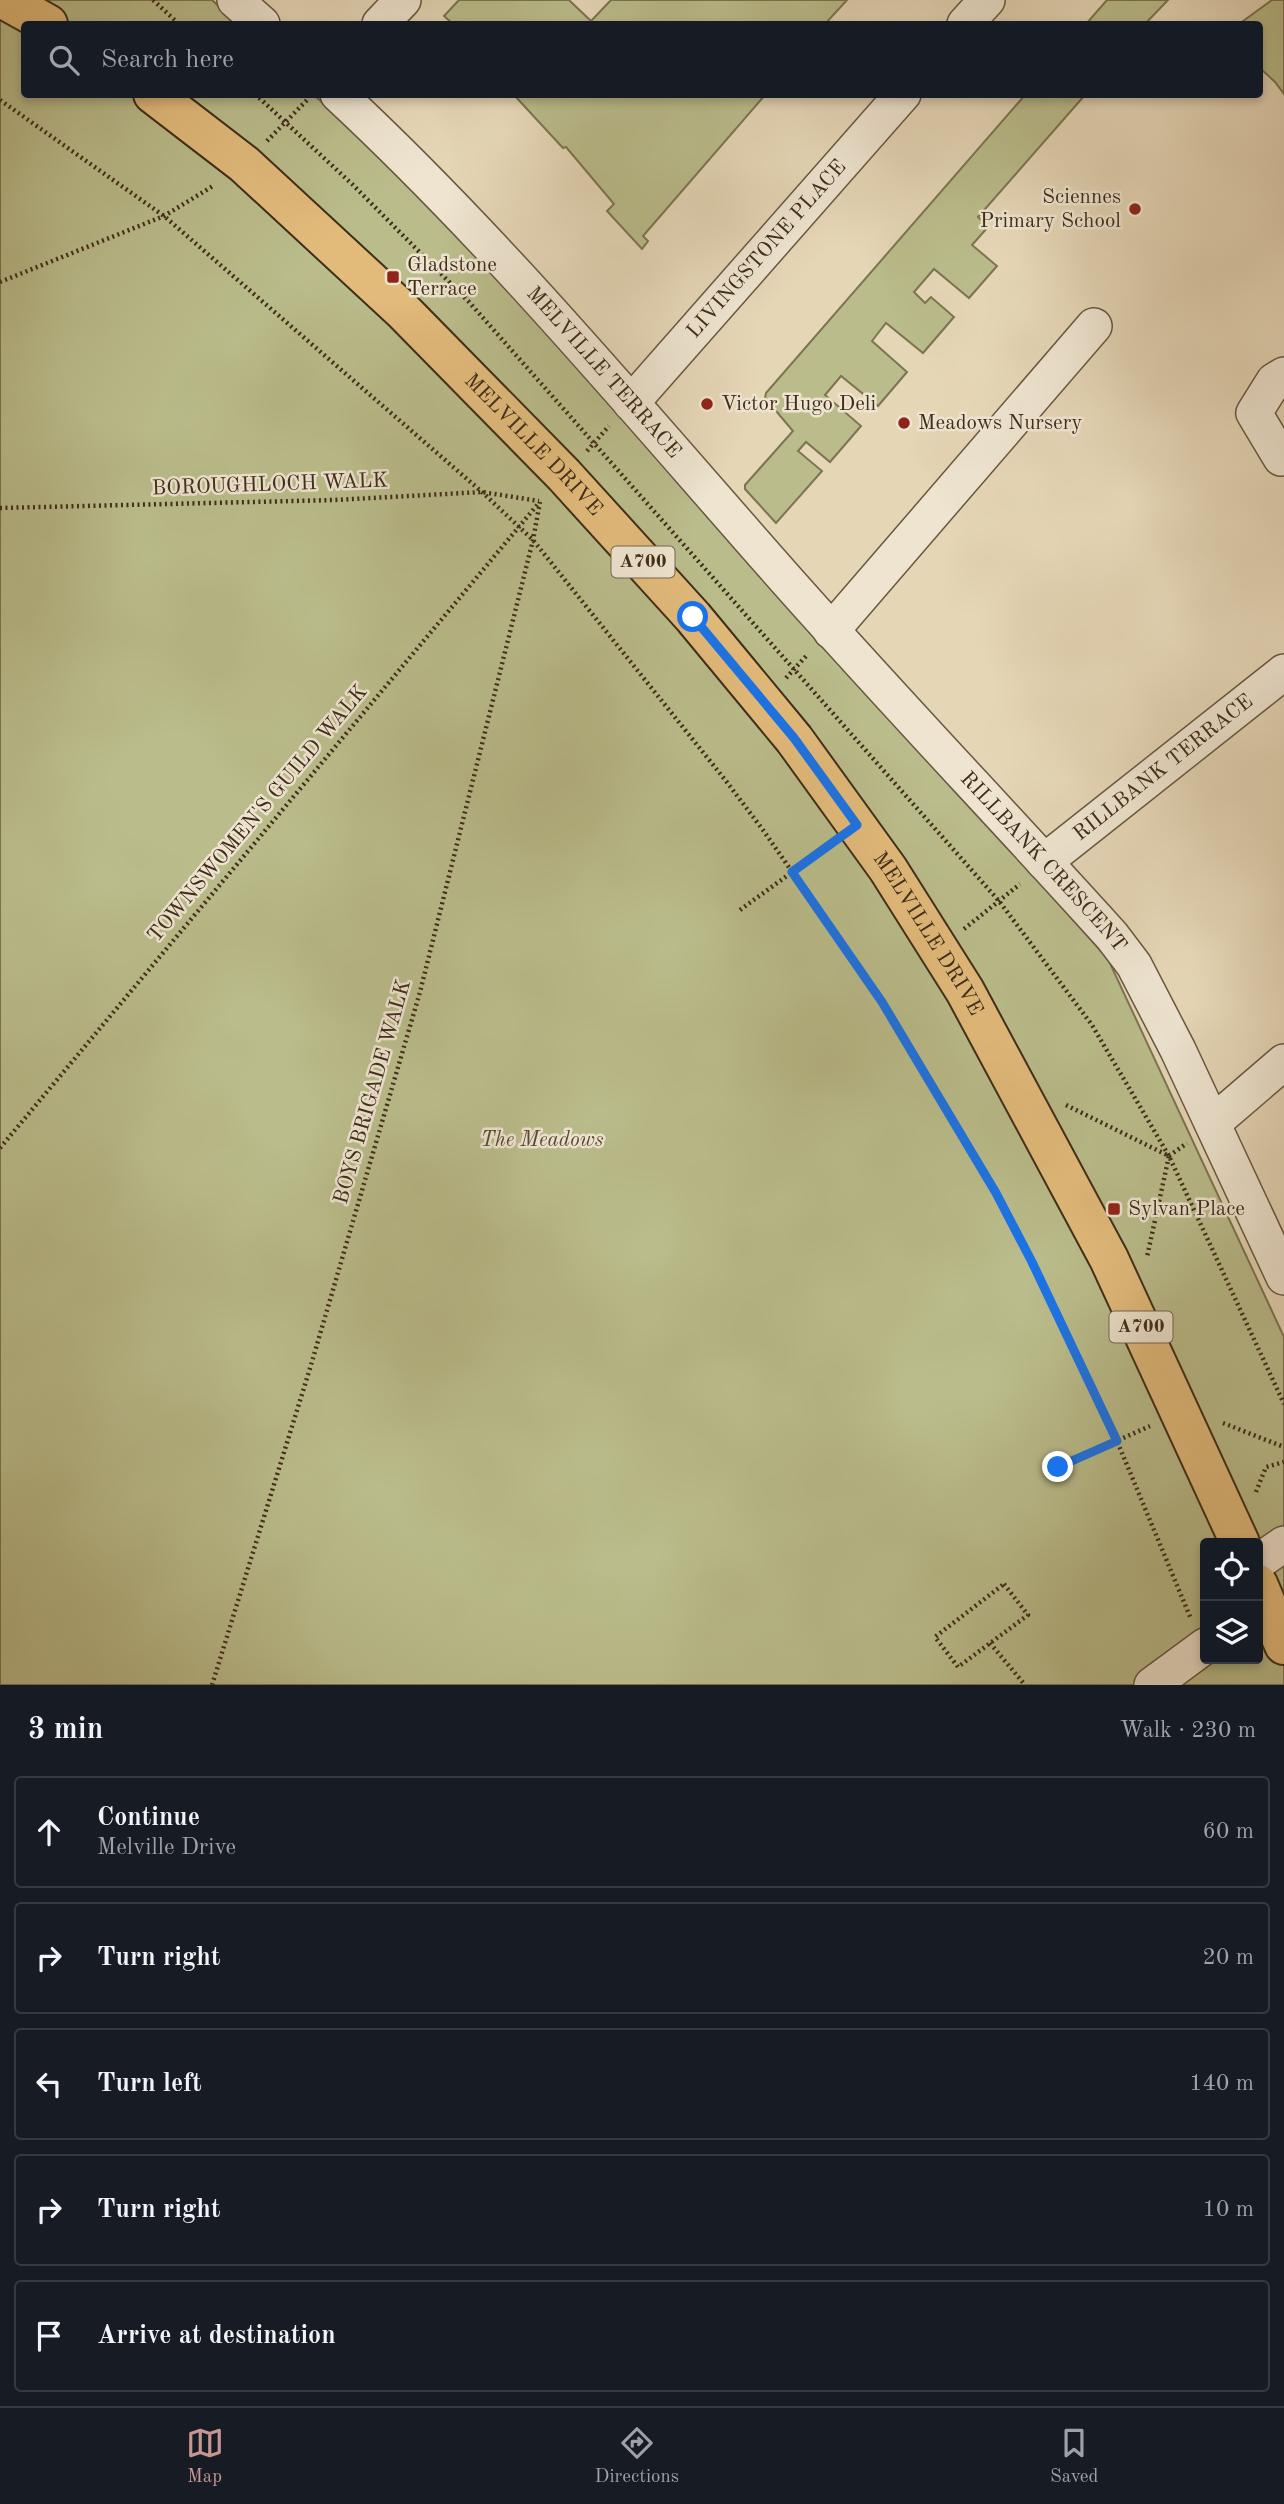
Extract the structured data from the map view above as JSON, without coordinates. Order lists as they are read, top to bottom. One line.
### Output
{"streets":{"main road":["MELVILLE DRIVE","A700"],"street":["LIVINGSTONE PLACE","MELVILLE TERRACE","RILLBANK TERRACE","RILLBANK CRESCENT"],"path":["BOROUGHLOCH WALK","TOWNSWOMEN'S GUILD WALK","BOYS BRIGADE WALK"]},"crossings":[["LIVINGSTONE PLACE","MELVILLE TERRACE"],["MELVILLE TERRACE","RILLBANK CRESCENT"],["BOROUGHLOCH WALK","TOWNSWOMEN'S GUILD WALK"],["BOROUGHLOCH WALK","BOYS BRIGADE WALK"],["RILLBANK TERRACE","RILLBANK CRESCENT"],["TOWNSWOMEN'S GUILD WALK","BOYS BRIGADE WALK"]],"parks":["The Meadows"],"places":{"other":["Sciennes Primary School","Victor Hugo Deli","Meadows Nursery"],"transit":["Gladstone Terrace","Sylvan Place"]},"page":{"search":"Search here","heading":["3 min","Walk · 230 m"],"list":[["Continue","Melville Drive","60 m"],["Turn right","20 m"],["Turn left","140 m"],["Turn right","10 m"],"Arrive at destination"],"nav":["Map","Directions","Saved"]}}
